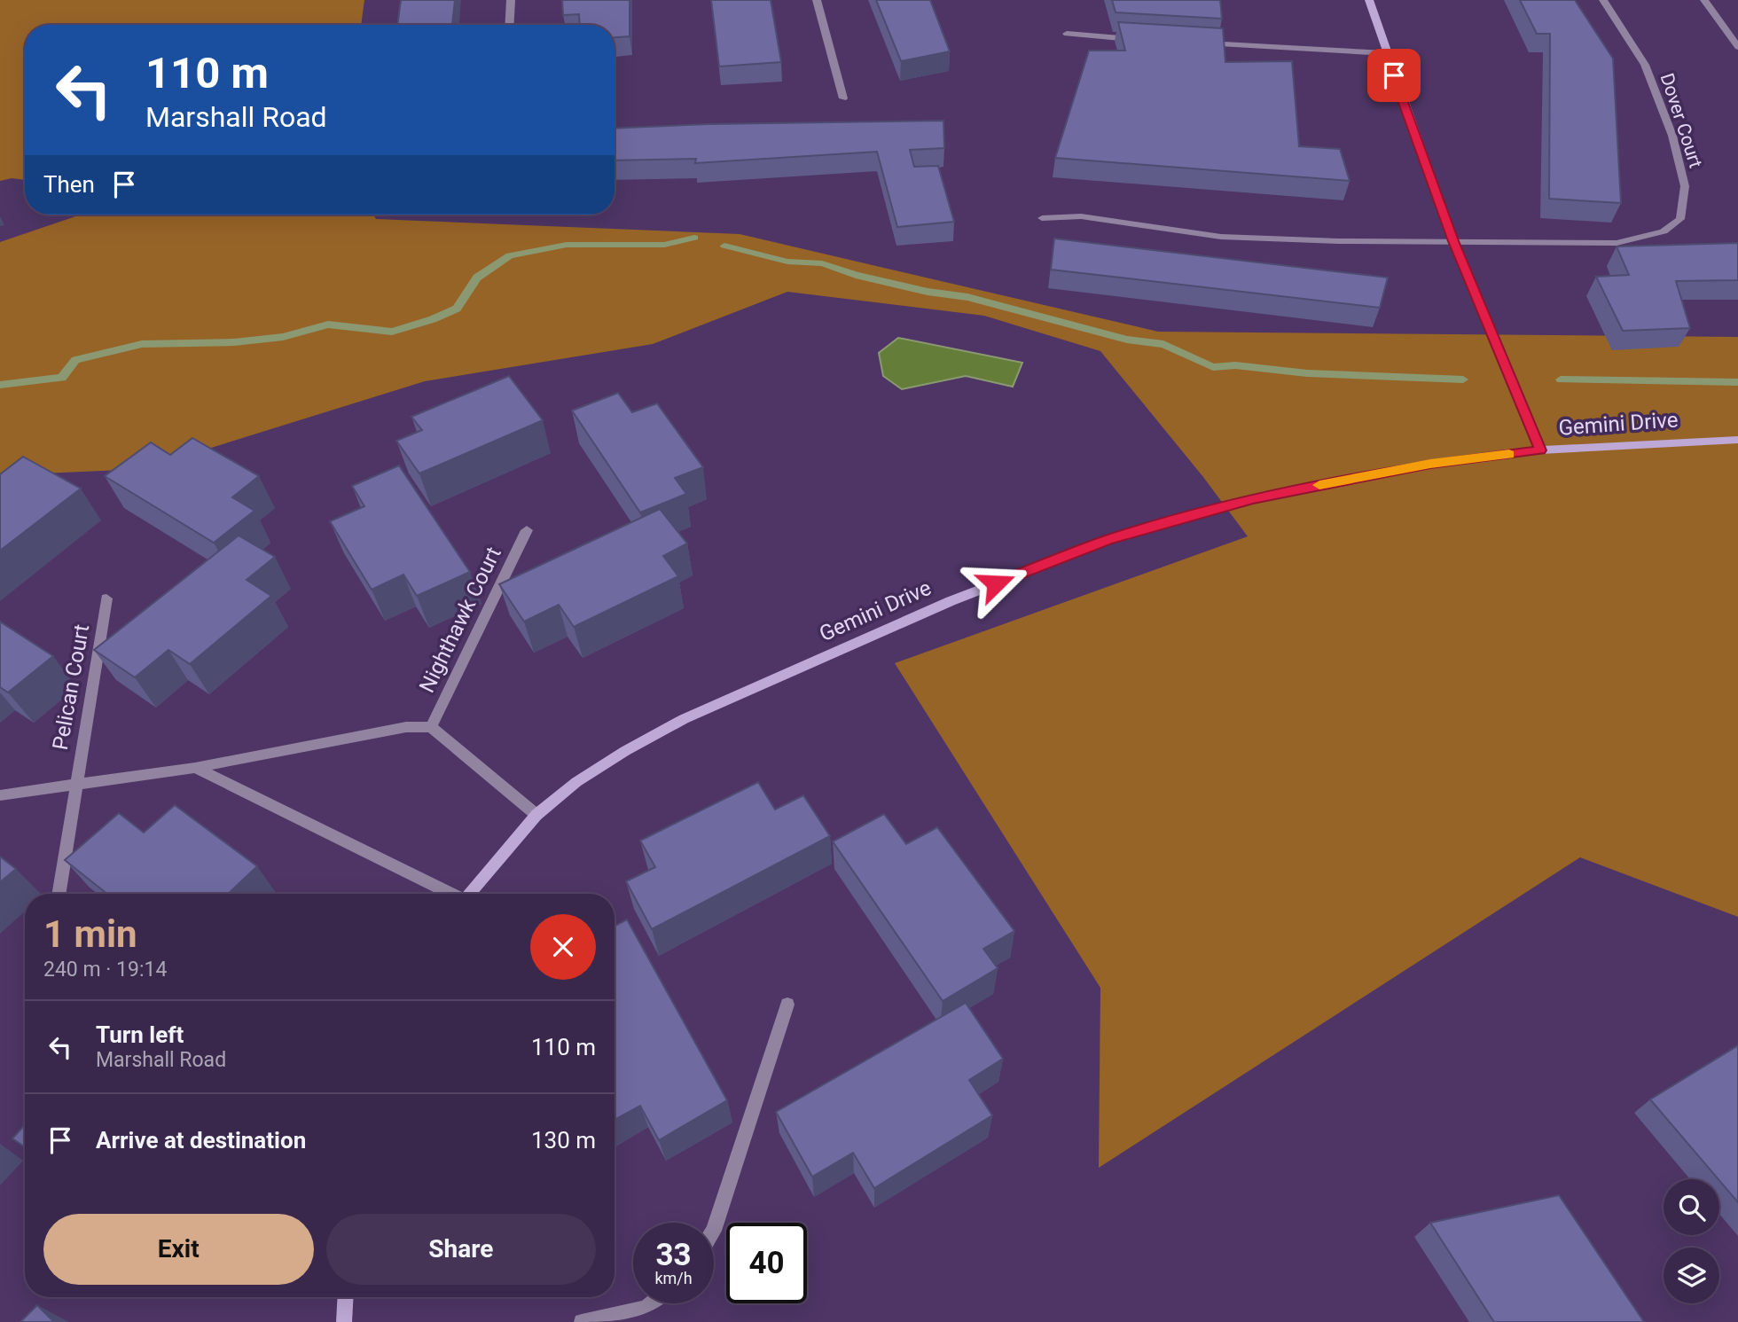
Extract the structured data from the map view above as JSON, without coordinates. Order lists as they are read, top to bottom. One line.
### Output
{"streets":{"street":["Gemini Drive"],"lane":["Dover Court","Nighthawk Court","Pelican Court"]},"page":{"turn":["110 m","Marshall Road"],"then":"Then","heading":["1 min","240 m · 19:14"],"list":[{"name":"Turn left","note":"Marshall Road","value":"110 m"},{"name":"Arrive at destination","value":"130 m"}],"buttons":["Exit","Share"],"speed":"33 km/h","limit":"40"}}
